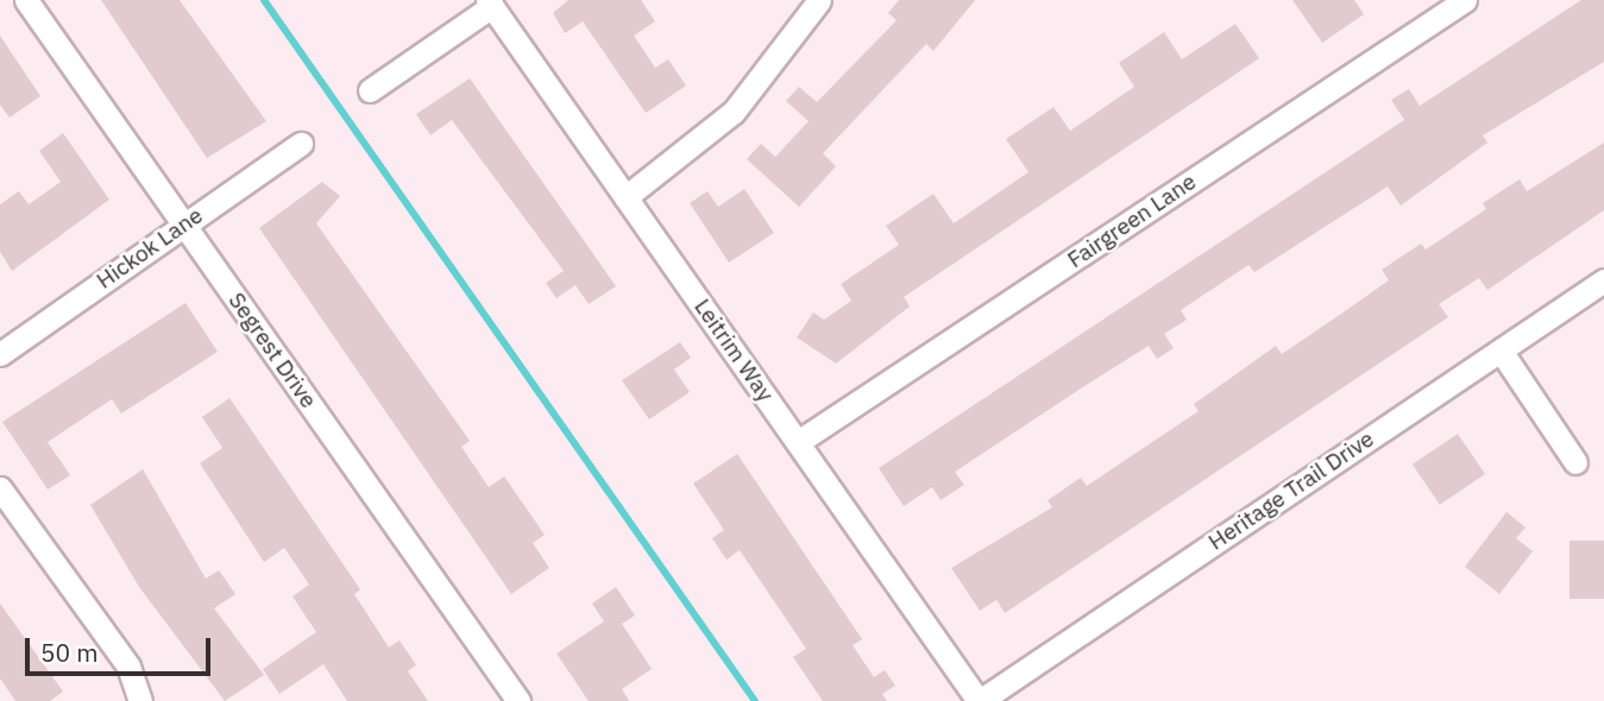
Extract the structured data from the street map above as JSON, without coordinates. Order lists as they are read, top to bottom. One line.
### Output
{"streets":{"street":["Fairgreen Lane","Hickok Lane","Segrest Drive","Leitrim Way","Heritage Trail Drive"]},"crossings":[["Fairgreen Lane","Leitrim Way"],["Hickok Lane","Segrest Drive"],["Leitrim Way","Heritage Trail Drive"]],"scale_bar":"50 m"}
